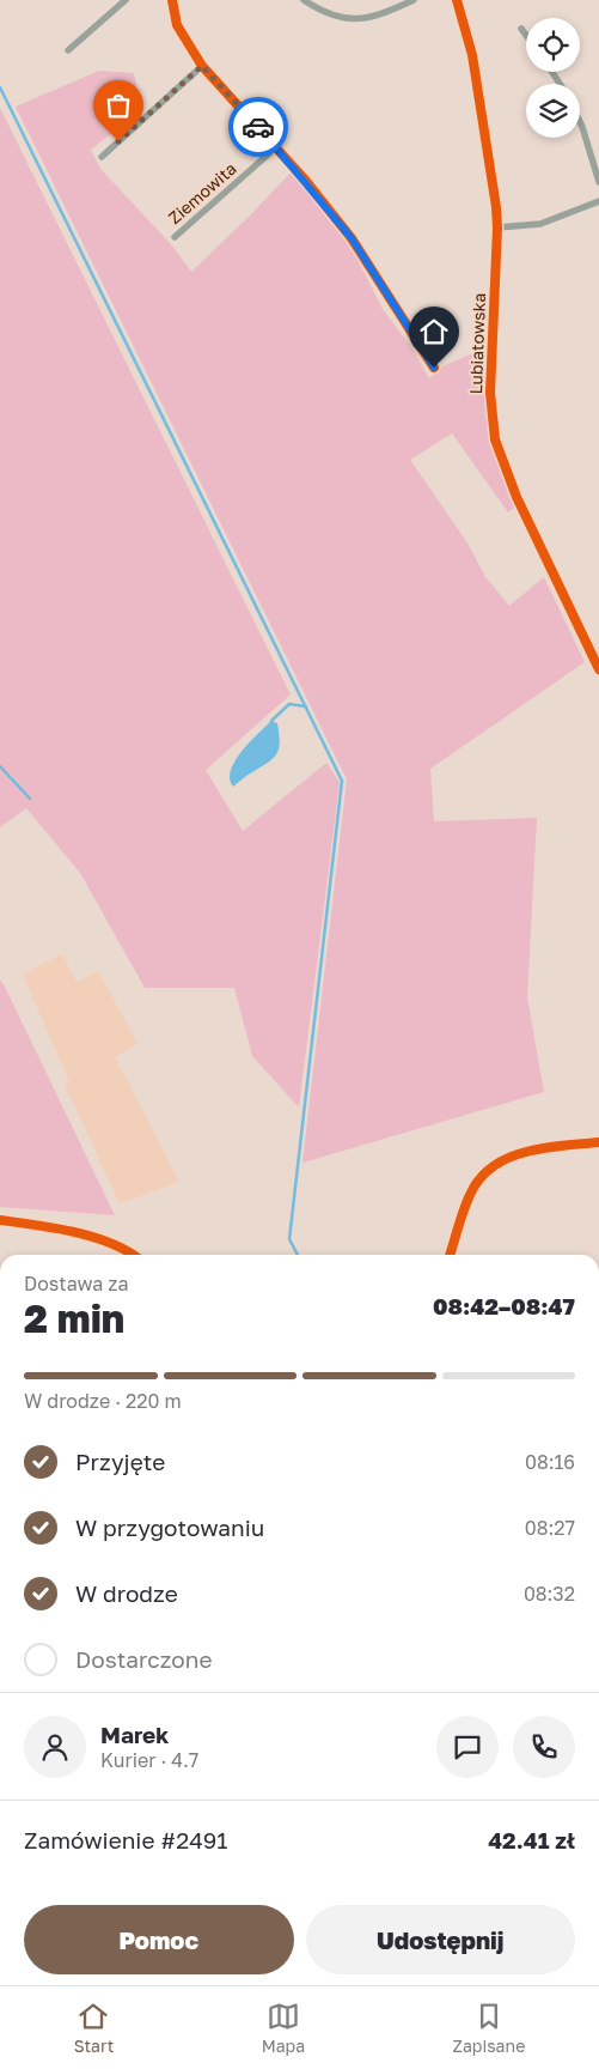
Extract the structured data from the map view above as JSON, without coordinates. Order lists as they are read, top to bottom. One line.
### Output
{"streets":{"street":["Ziemowita","Lubiatowska"]},"page":{"heading":["2 min","Dostawa za","08:42–08:47"],"panel":["Marek","Kurier · 4.7","Zamówienie #2491","42.41 zł"],"bar":"W drodze · 220 m","list":[["Przyjęte","08:16"],["W przygotowaniu","08:27"],["W drodze","08:32"],"Dostarczone"],"buttons":["Pomoc","Udostępnij"],"tabs":["Start","Mapa","Zapisane"]}}
